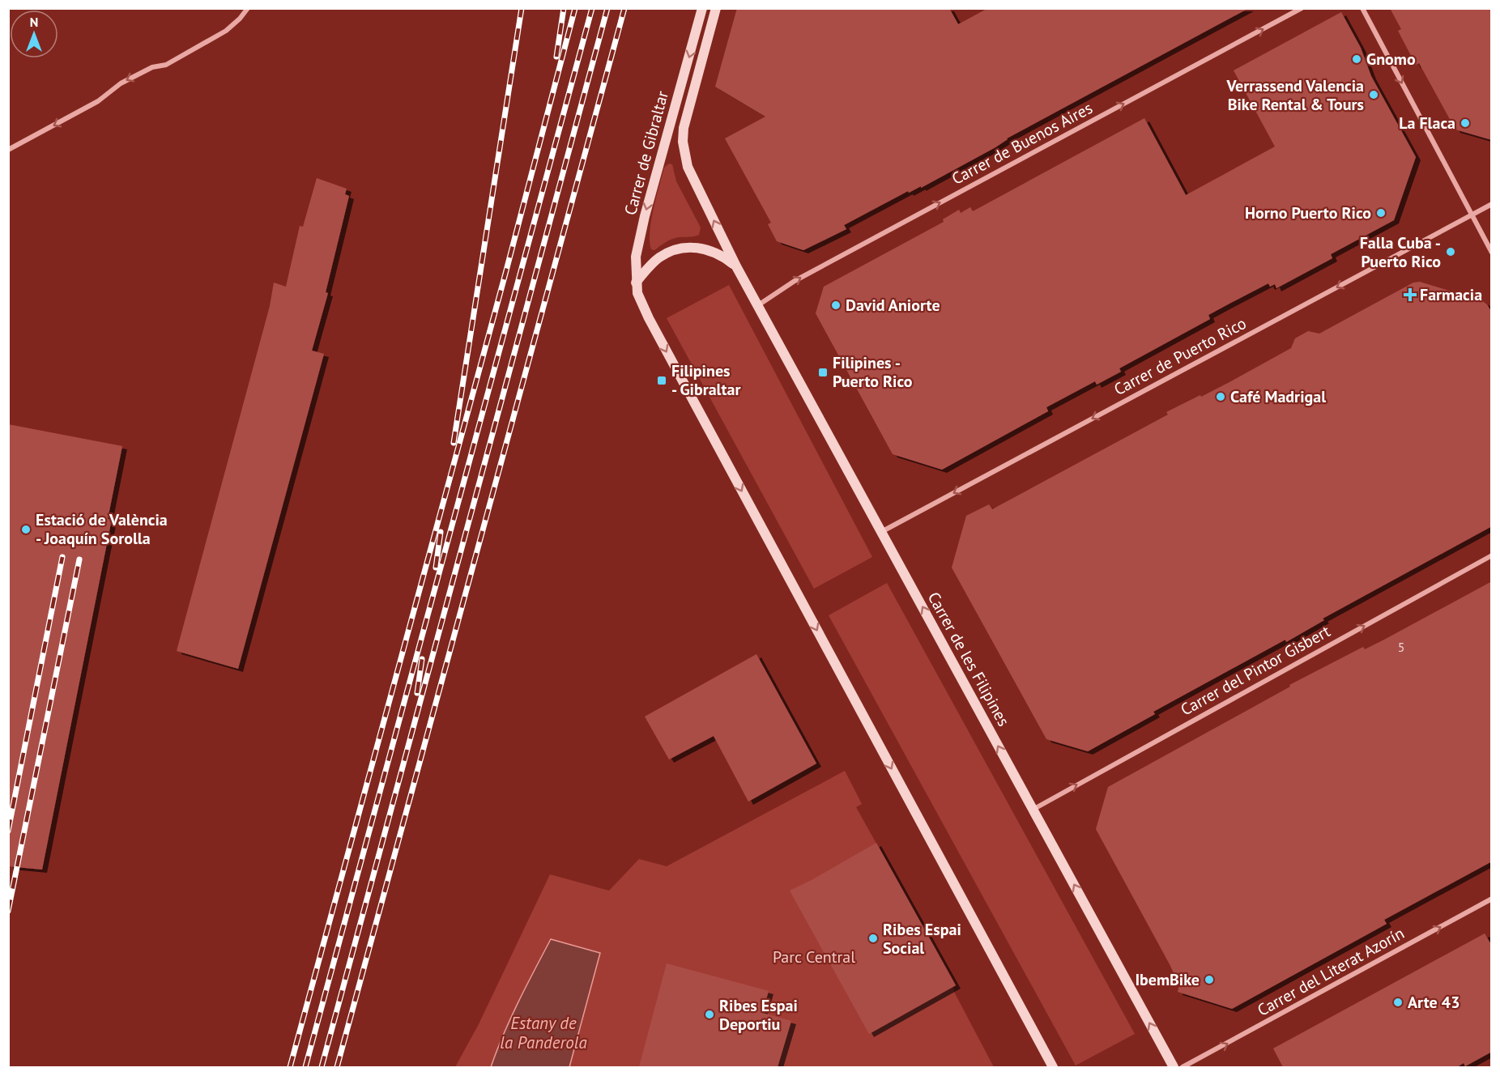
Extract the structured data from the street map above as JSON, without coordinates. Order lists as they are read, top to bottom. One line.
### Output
{"streets":{"main road":["Carrer de Gibraltar","Carrer de les Filipines"],"street":["Carrer de Buenos Aires","Carrer de Puerto Rico","Carrer del Pintor Gisbert","Carrer del Literat Azorín"]},"crossings":[["Carrer de Buenos Aires","Carrer de les Filipines"],["Carrer de Gibraltar","Carrer de les Filipines"],["Carrer de Puerto Rico","Carrer de les Filipines"],["Carrer de les Filipines","Carrer del Pintor Gisbert"]],"one_way":["Carrer de Buenos Aires","Carrer de Puerto Rico","Carrer de les Filipines","Carrer del Pintor Gisbert","Carrer del Literat Azorín"],"water":["Estany de la Panderola"],"parks":["Parc Central"],"places":{"other":["Gnomo","Verrassend Valencia Bike Rental & Tours","La Flaca","Horno Puerto Rico","Falla Cuba - Puerto Rico","David Aniorte","Café Madrigal","Estació de València - Joaquín Sorolla","Ribes Espai Social","IbemBike","Arte 43","Ribes Espai Deportiu"],"health":["Farmacia"],"transit":["Filipines - Puerto Rico","Filipines - Gibraltar"]},"house_numbers":["5"],"north":"top"}
